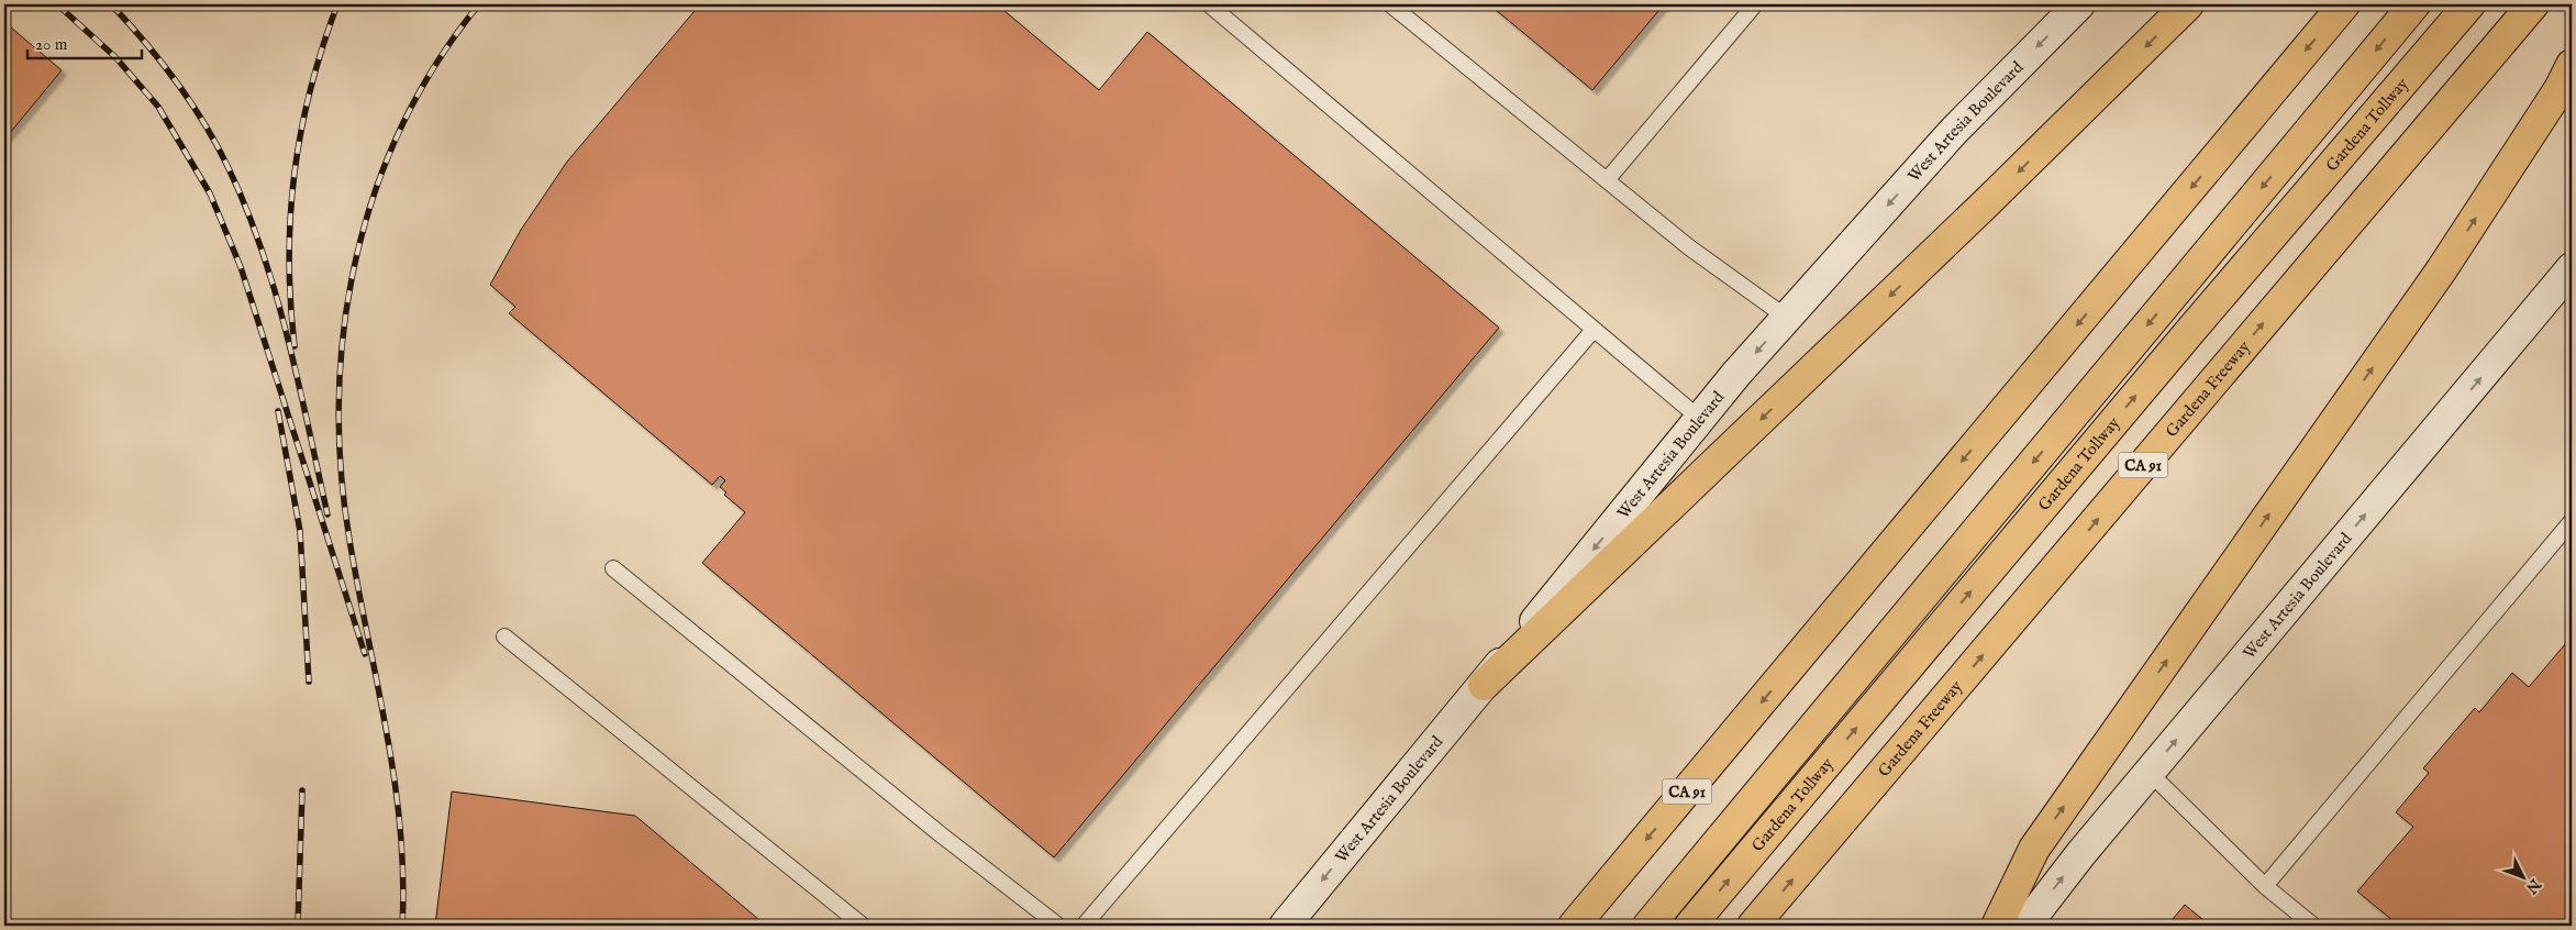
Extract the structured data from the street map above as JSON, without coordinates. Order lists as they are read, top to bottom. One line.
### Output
{"streets":{"highway":["Gardena Tollway","Gardena Freeway","CA 91"],"main road":["West Artesia Boulevard"]},"scale_bar":"20 m","north":"bottom right"}
